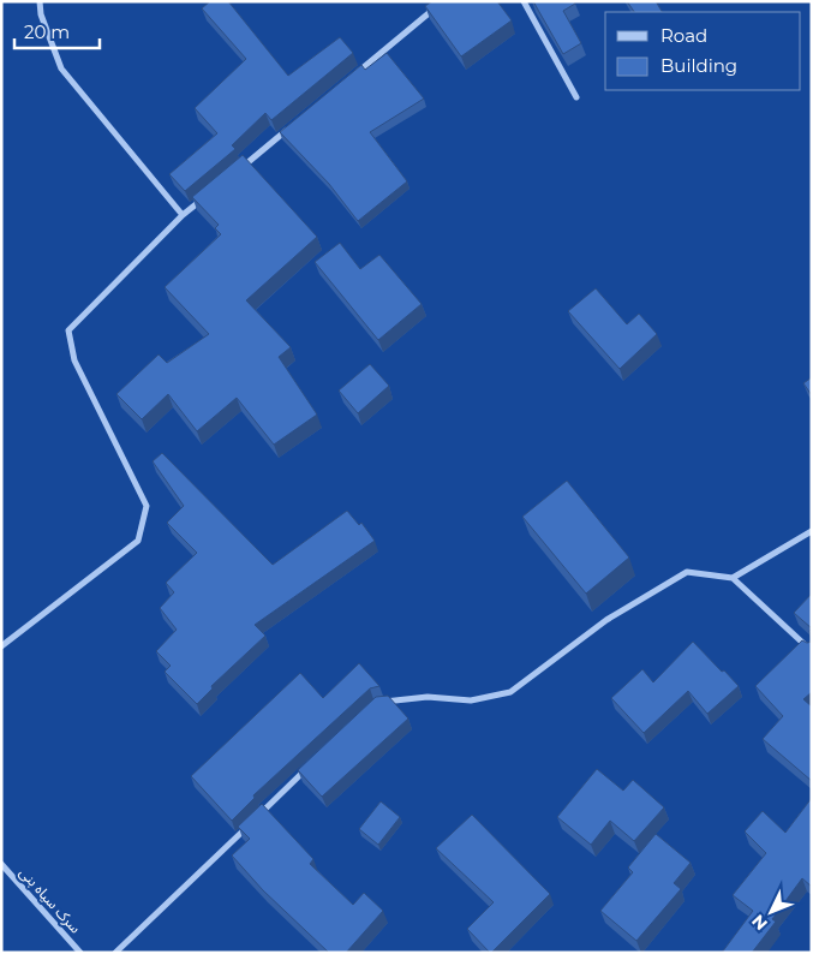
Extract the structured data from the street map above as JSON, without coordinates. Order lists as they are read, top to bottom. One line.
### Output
{"streets":{"street":["سرک سیاه بنی"]},"legend":["Road","Building"],"scale_bar":"20 m","north":"bottom left"}
